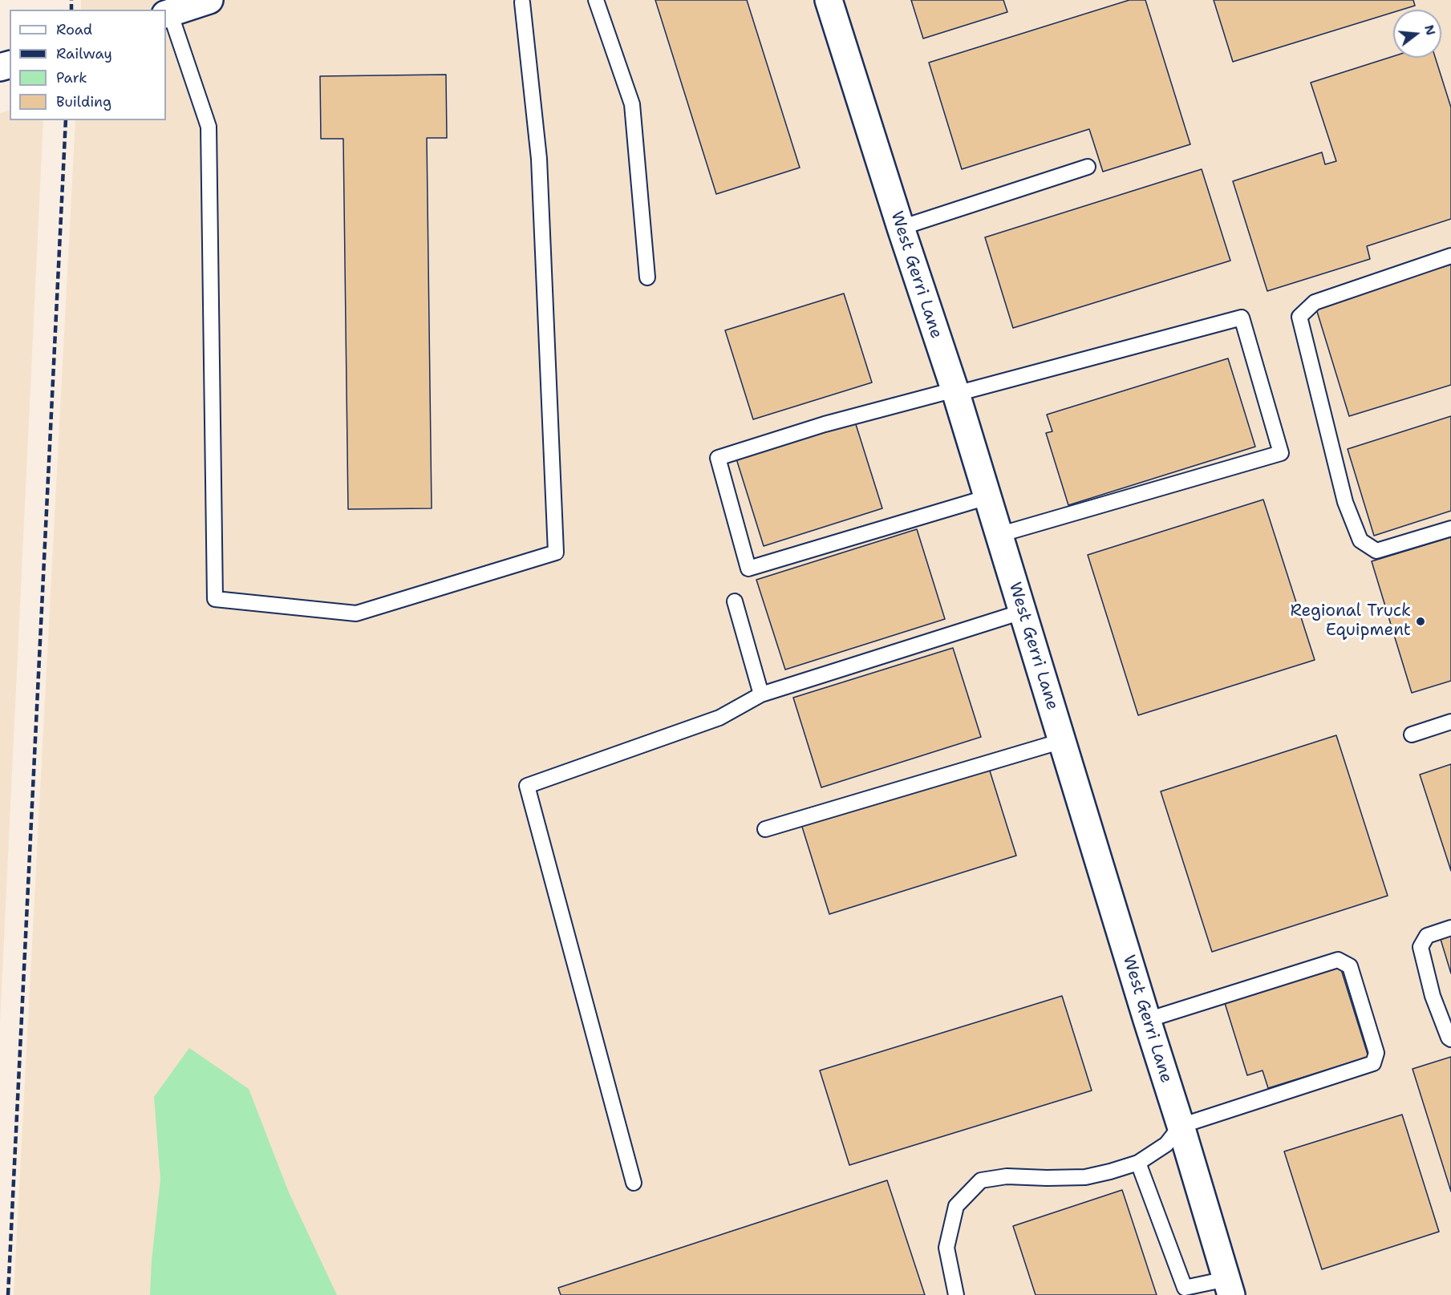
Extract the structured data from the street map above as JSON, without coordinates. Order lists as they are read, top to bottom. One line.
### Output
{"streets":{"street":["West Gerri Lane"]},"places":["Regional Truck Equipment"],"legend":["Road","Railway","Park","Building"],"north":"right"}
